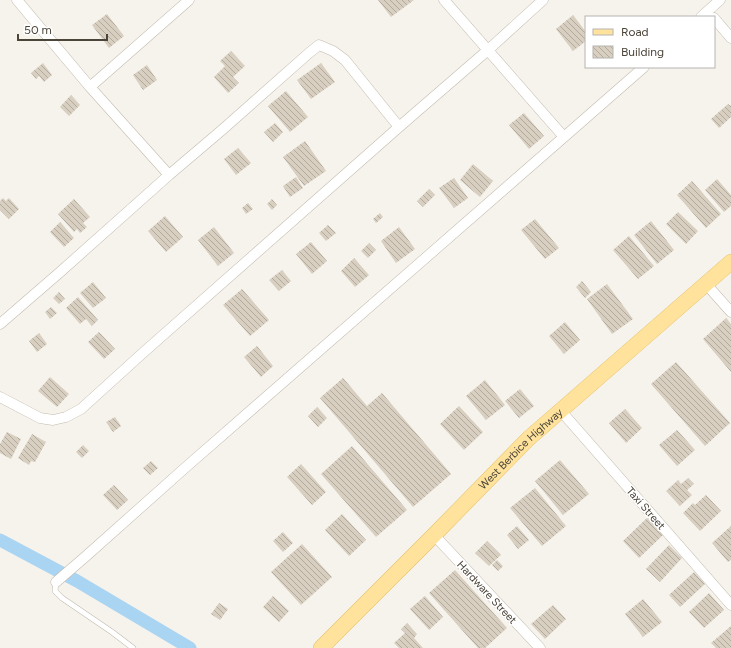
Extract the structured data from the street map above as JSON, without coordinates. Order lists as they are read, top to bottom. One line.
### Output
{"streets":{"main road":["West Berbice Highway"],"street":["Taxi Street","Hardware Street"]},"crossings":[["West Berbice Highway","Taxi Street"],["West Berbice Highway","Hardware Street"]],"legend":["Road","Building"],"scale_bar":"50 m"}
